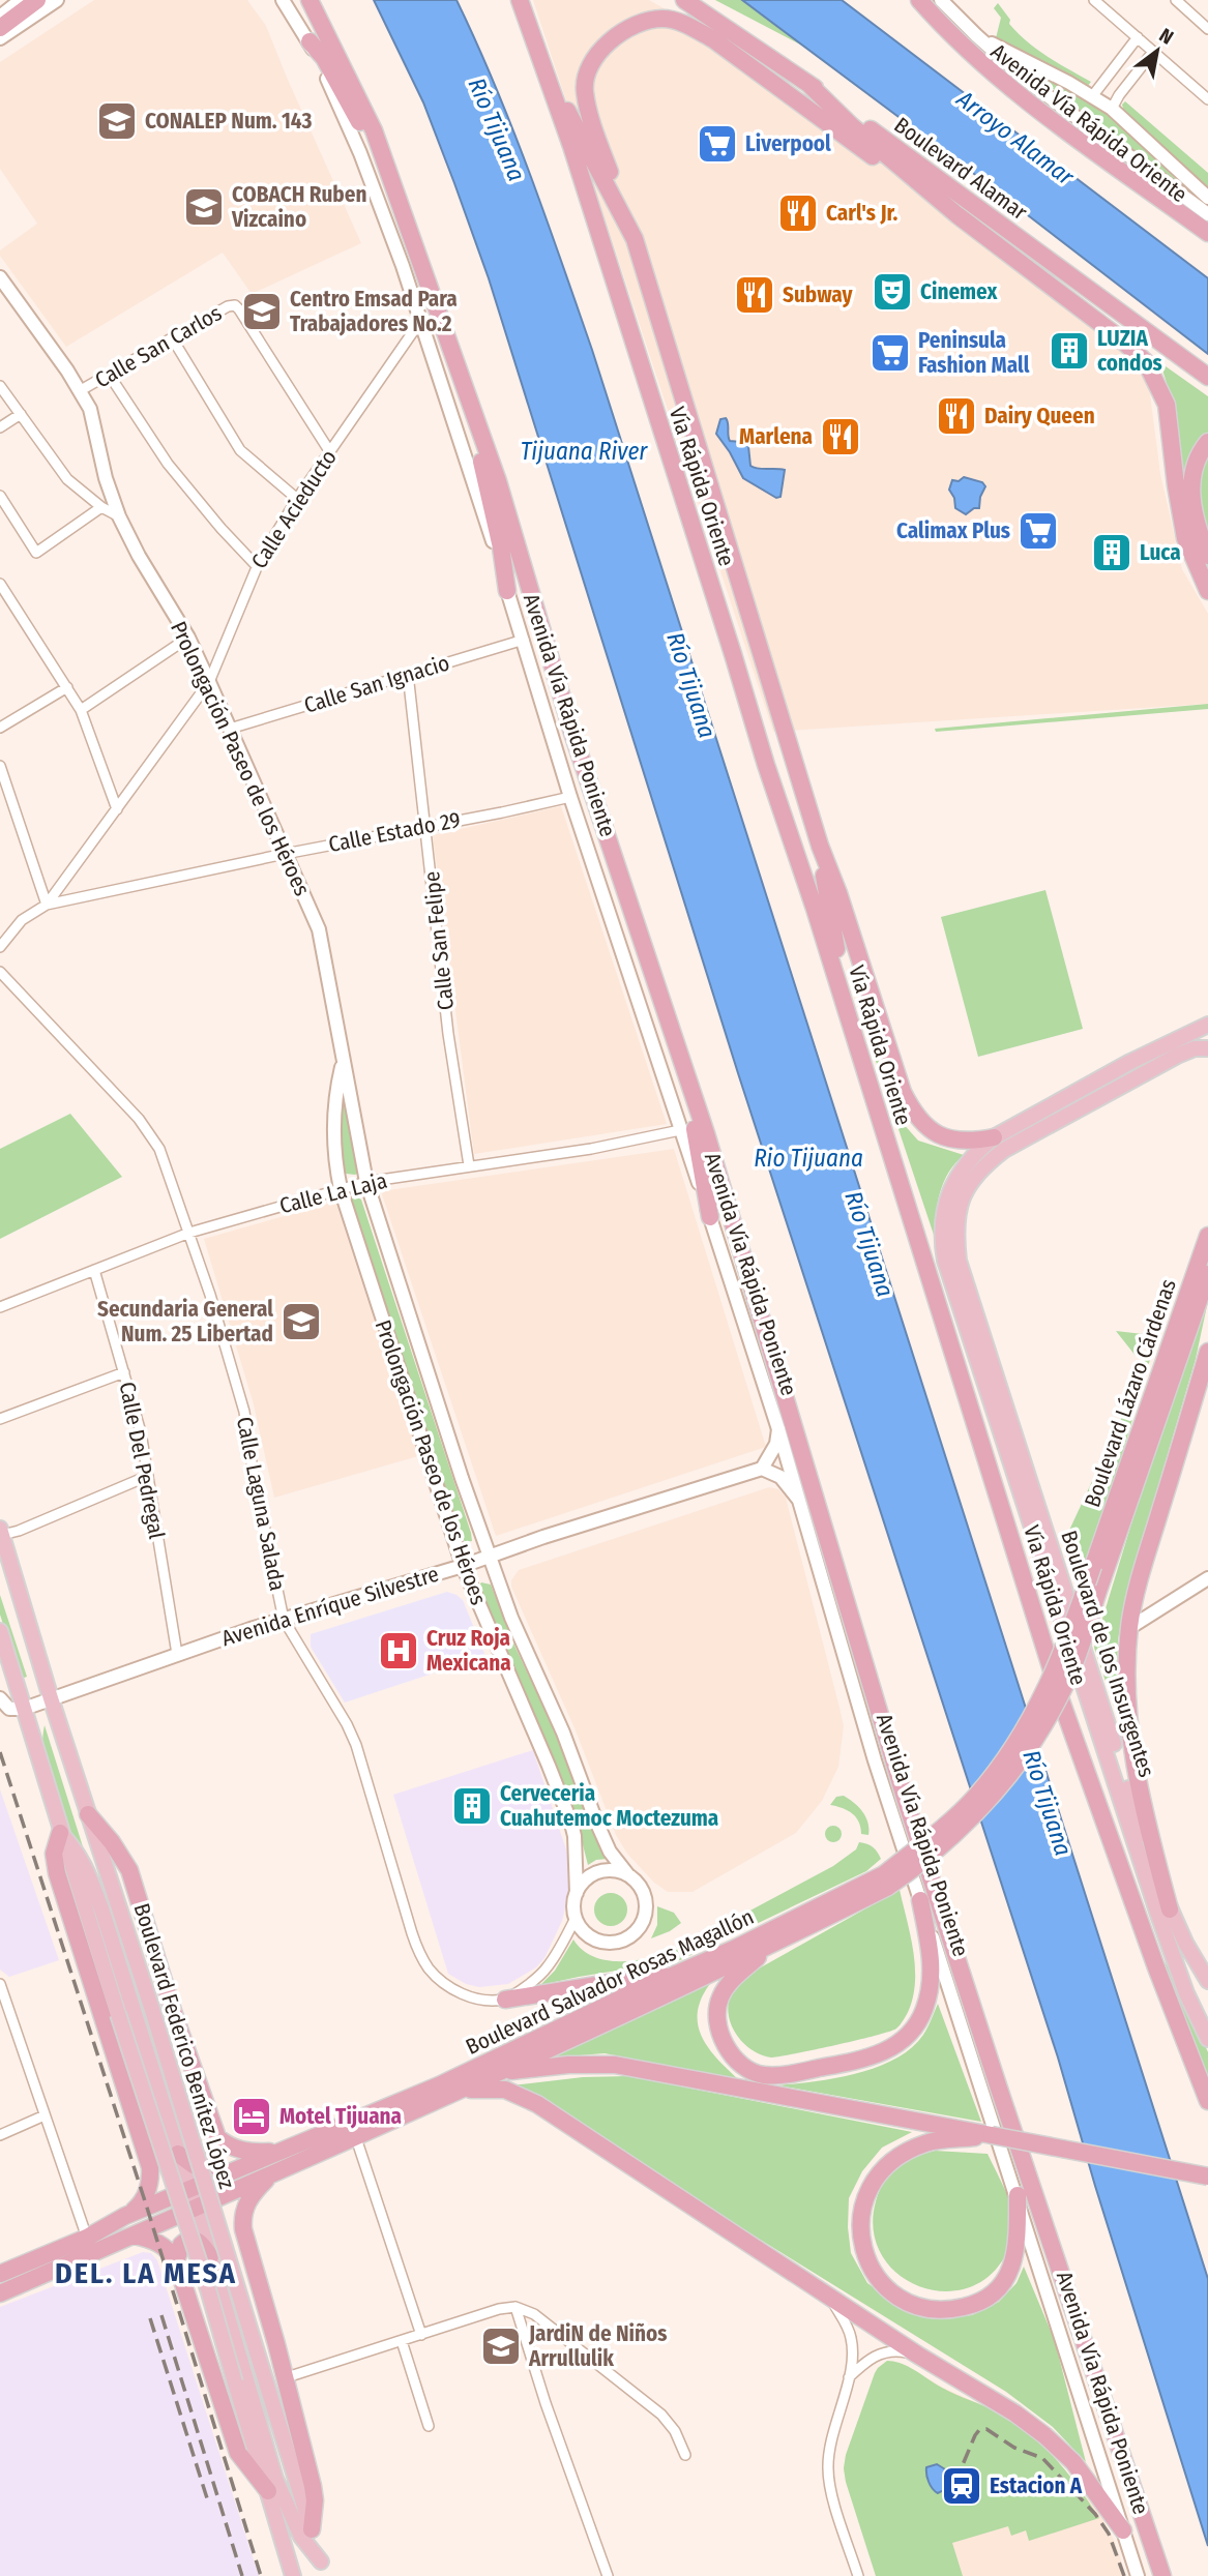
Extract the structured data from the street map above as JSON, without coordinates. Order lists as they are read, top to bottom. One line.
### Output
{"streets":{"highway":["Boulevard Alamar","Vía Rápida Oriente","Avenida Vía Rápida Poniente","Boulevard Lázaro Cárdenas","Boulevard Salvador Rosas Magallón"],"main road":["Boulevard de los Insurgentes","Boulevard Federico Benítez López"],"street":["Avenida Vía Rápida Oriente","Calle San Carlos","Calle Acieducto","Calle San Ignacio","Prolongación Paseo de los Héroes","Calle Estado 29","Calle San Felipe","Calle La Laja","Calle Del Pedregal","Calle Laguna Salada","Avenida Enríque Silvestre"]},"crossings":[["Calle San Carlos","Calle Acieducto"],["Calle San Carlos","Prolongación Paseo de los Héroes"],["Calle Acieducto","Avenida Vía Rápida Poniente"],["Calle Acieducto","Prolongación Paseo de los Héroes"],["Calle Acieducto","Calle Estado 29"],["Calle San Ignacio","Avenida Vía Rápida Poniente"],["Calle San Ignacio","Prolongación Paseo de los Héroes"],["Calle San Ignacio","Calle San Felipe"],["Avenida Vía Rápida Poniente","Calle Estado 29"],["Avenida Vía Rápida Poniente","Calle La Laja"],["Prolongación Paseo de los Héroes","Calle Estado 29"],["Prolongación Paseo de los Héroes","Calle La Laja"],["Prolongación Paseo de los Héroes","Avenida Enríque Silvestre"],["Calle Estado 29","Calle San Felipe"],["Calle San Felipe","Calle La Laja"],["Calle La Laja","Calle Del Pedregal"],["Calle La Laja","Calle Laguna Salada"],["Boulevard Lázaro Cárdenas","Boulevard Salvador Rosas Magallón"],["Calle Del Pedregal","Avenida Enríque Silvestre"],["Calle Laguna Salada","Avenida Enríque Silvestre"],["Avenida Enríque Silvestre","Boulevard Federico Benítez López"]],"districts":["DEL. LA MESA"],"water":["Río Tijuana","Arroyo Alamar","Tijuana River","Rio Tijuana"],"places":{"school or university":["CONALEP Num. 143","COBACH Ruben Vizcaino","Centro Emsad Para Trabajadores No.2","Secundaria General Num. 25 Libertad","JardiN de Niños Arrullulik"],"supermarket":["Liverpool","Peninsula Fashion Mall","Calimax Plus"],"restaurant":["Carl's Jr.","Subway","Dairy Queen","Marlena"],"theatre":["Cinemex"],"building":["LUZIA condos","Luca","Cerveceria Cuahutemoc Moctezuma"],"hospital":["Cruz Roja Mexicana"],"hotel":["Motel Tijuana"],"station":["Estacion A"]},"north":"top right"}
